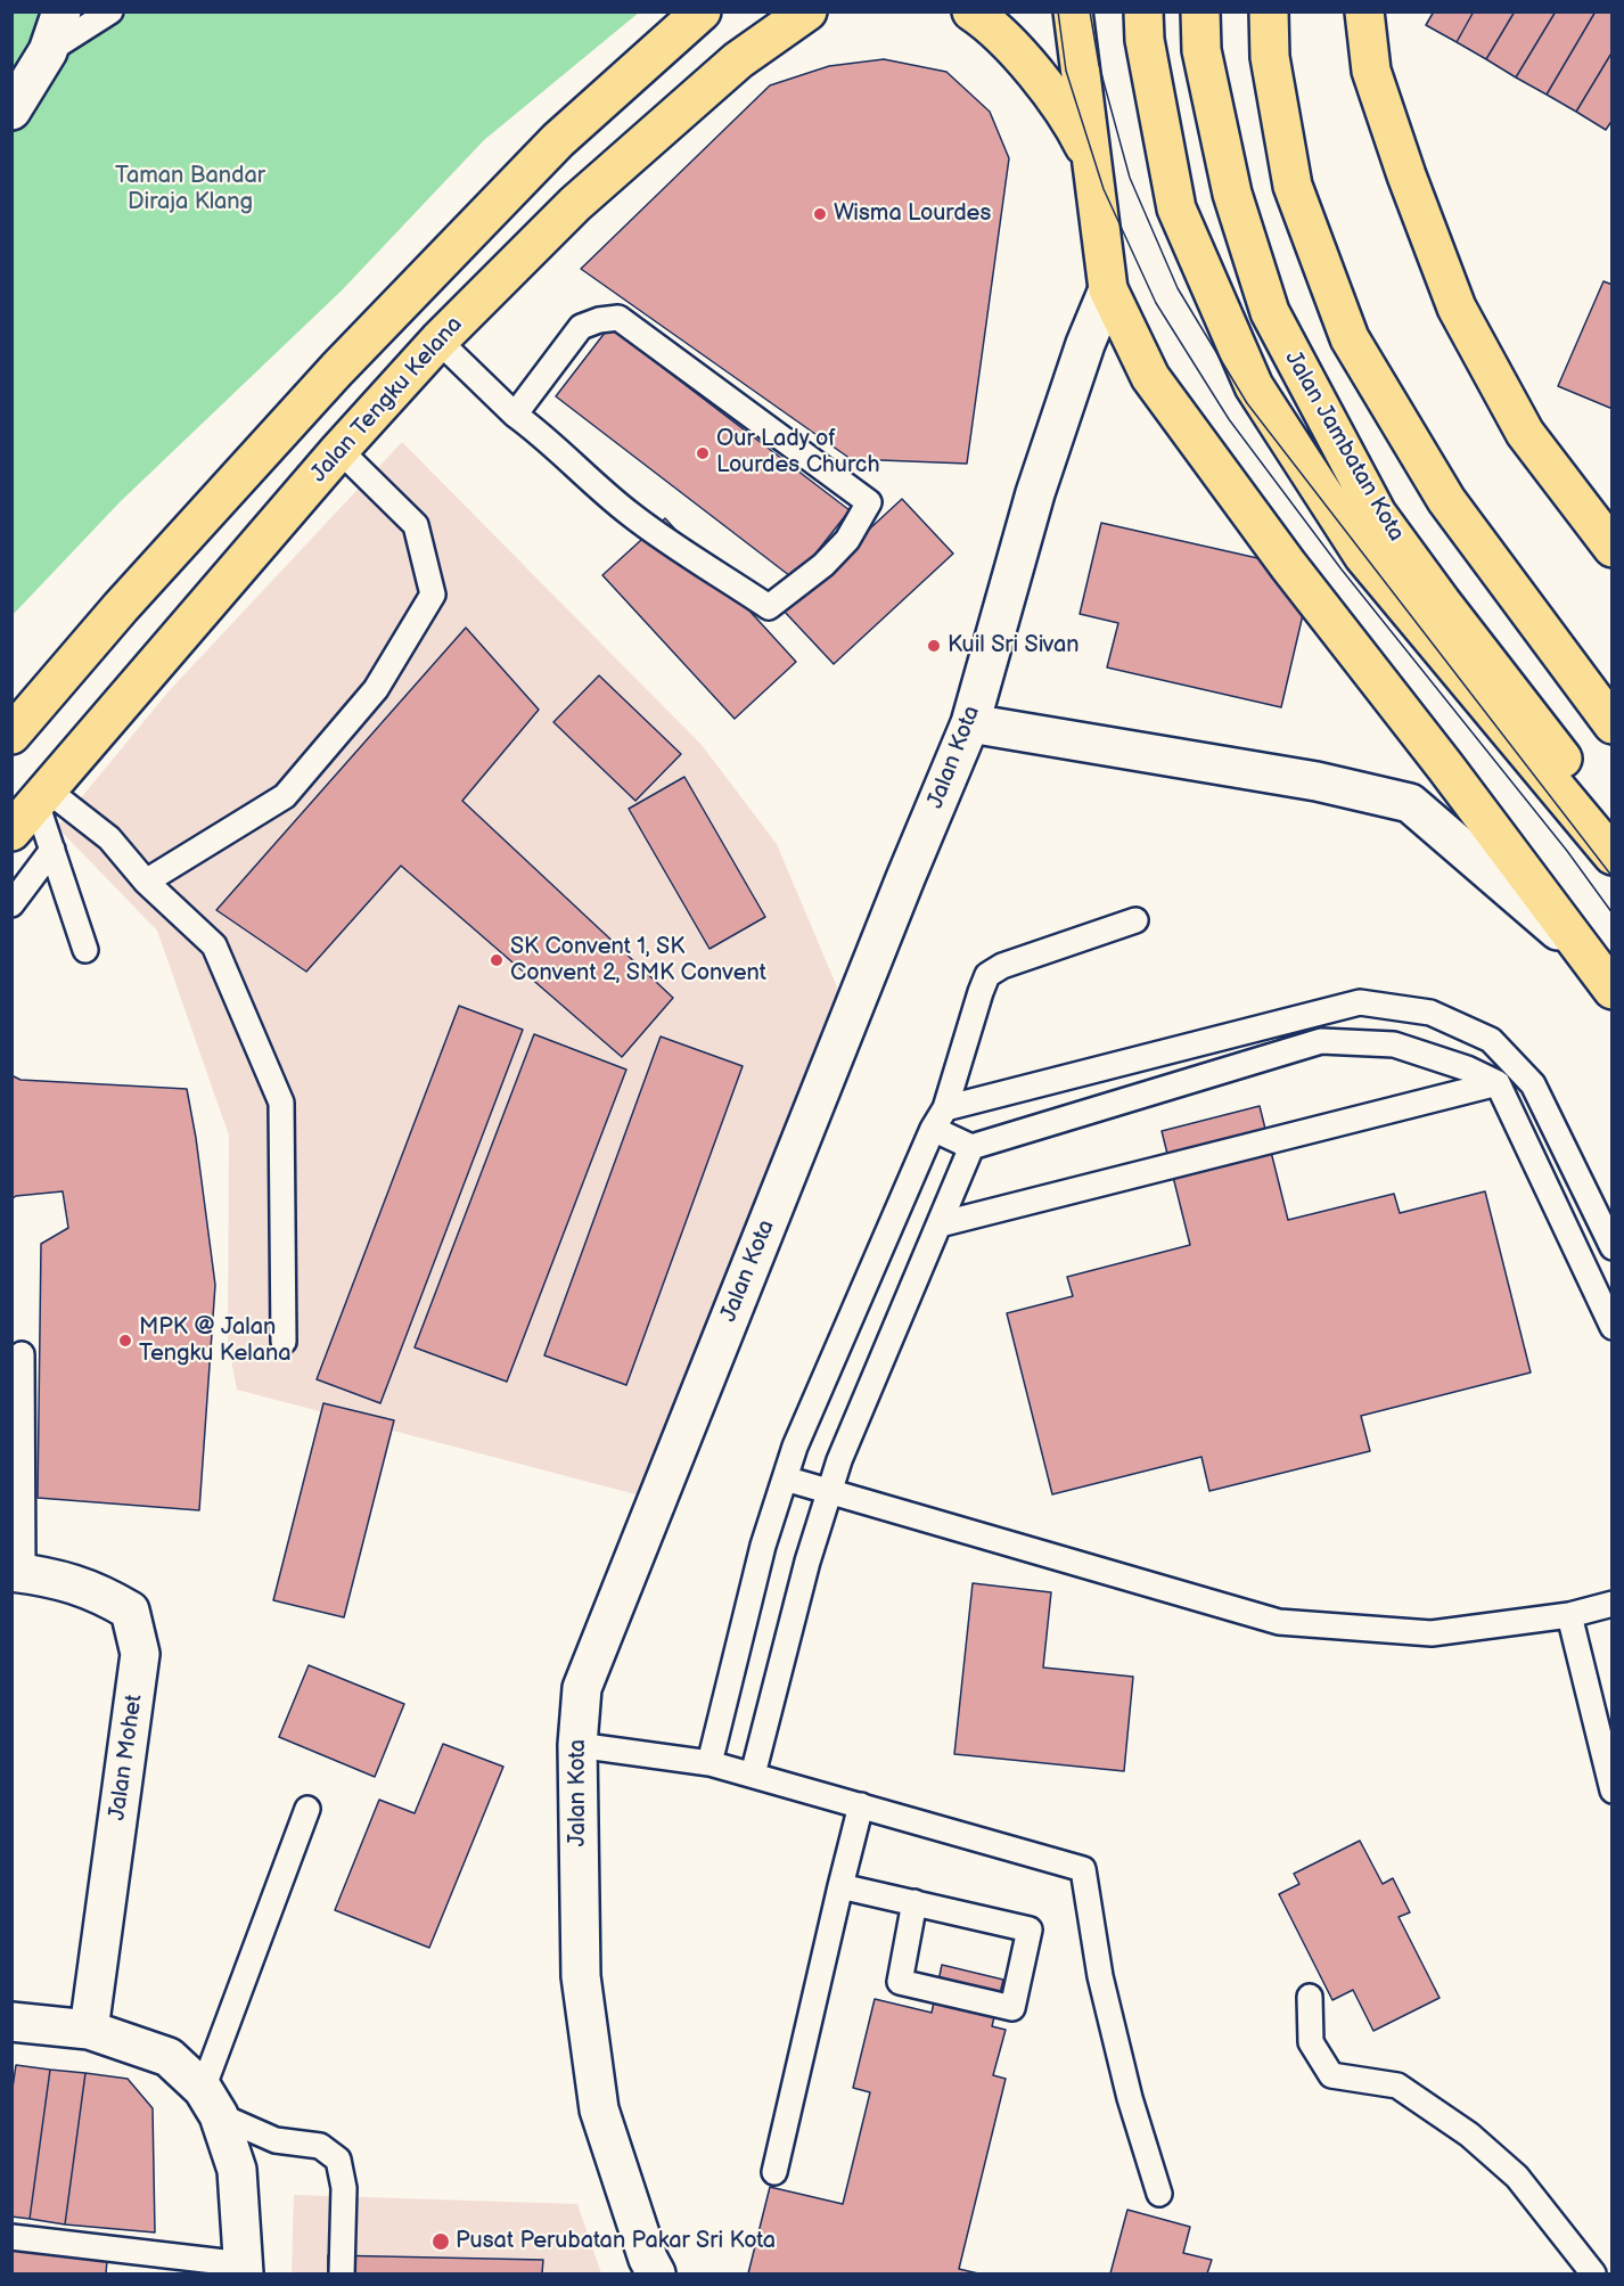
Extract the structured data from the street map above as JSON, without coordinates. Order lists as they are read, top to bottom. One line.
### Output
{"streets":{"highway":["Jalan Tengku Kelana","Jalan Jambatan Kota"],"street":["Jalan Kota","Jalan Mohet"]},"parks":["Taman Bandar Diraja Klang"],"places":["Wisma Lourdes","Our Lady of Lourdes Church","Kuil Sri Sivan","SK Convent 1, SK Convent 2, SMK Convent","MPK @ Jalan Tengku Kelana","Pusat Perubatan Pakar Sri Kota"]}
